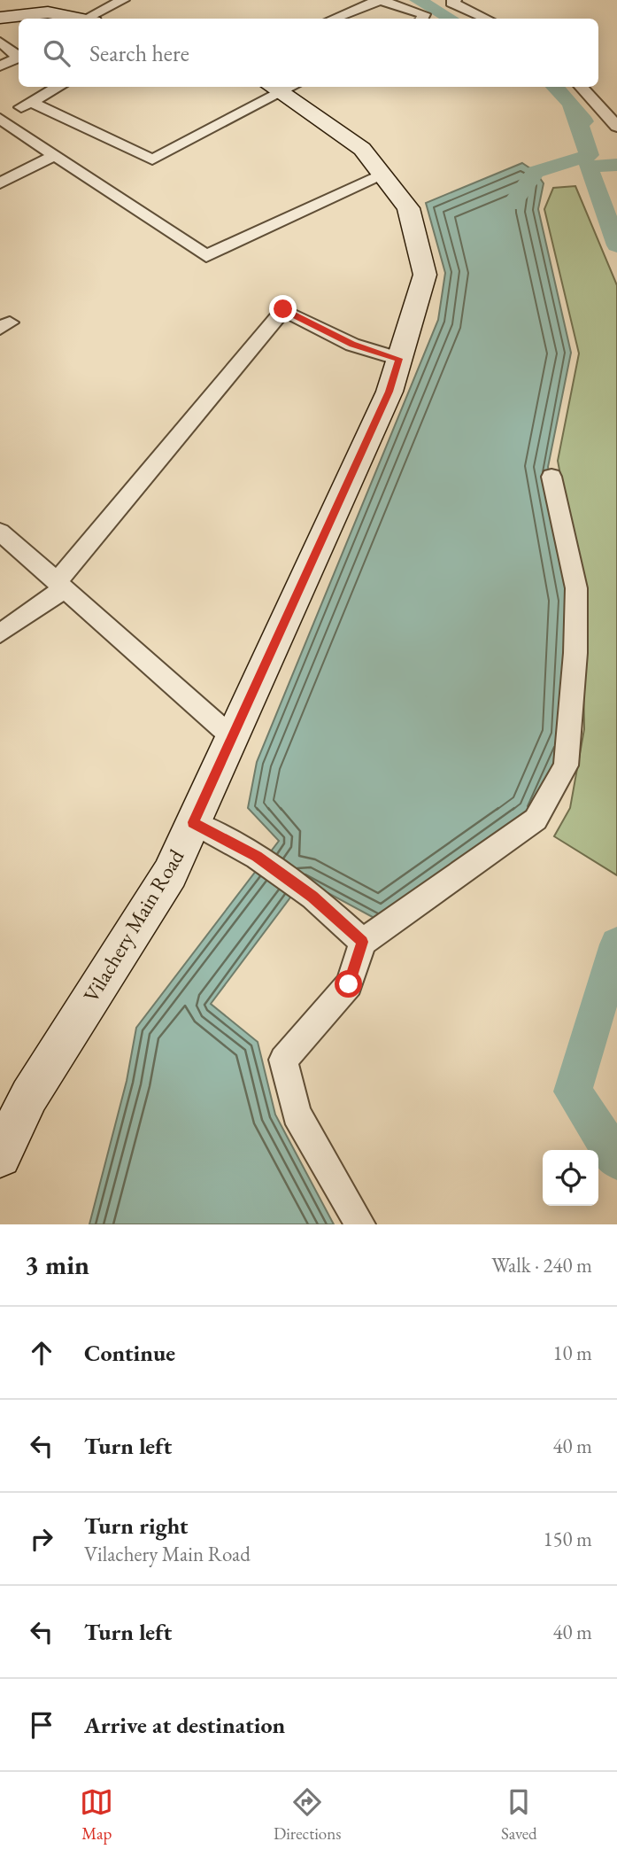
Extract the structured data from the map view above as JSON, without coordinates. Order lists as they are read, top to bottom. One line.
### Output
{"streets":{"main road":["Vilachery Main Road"]},"page":{"search":"Search here","heading":["3 min","Walk · 240 m"],"list":[["Continue","10 m"],["Turn left","40 m"],["Turn right","Vilachery Main Road","150 m"],["Turn left","40 m"],"Arrive at destination"],"nav":["Map","Directions","Saved"]}}
